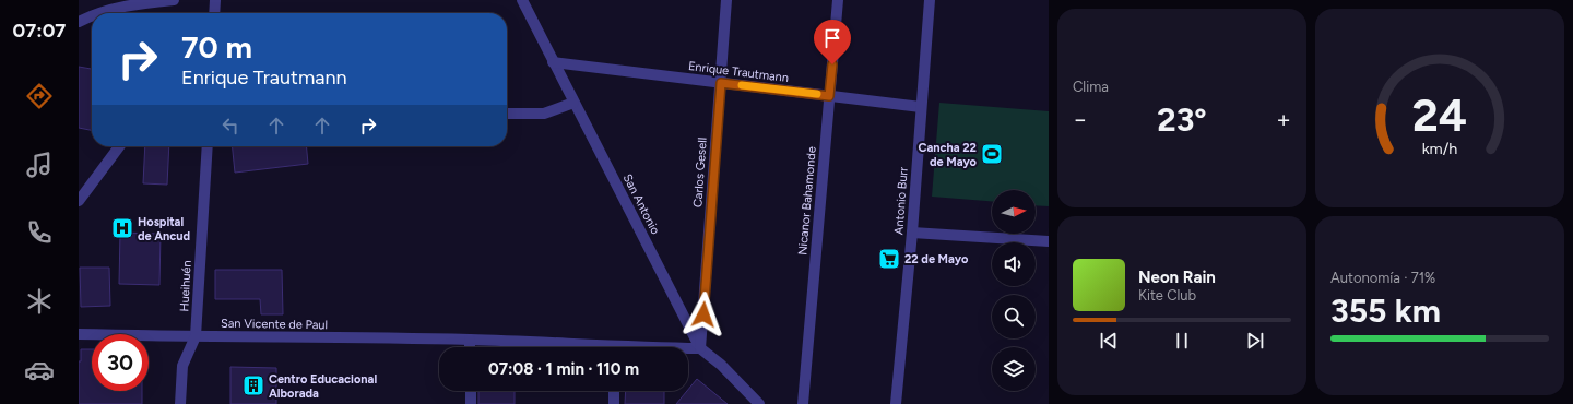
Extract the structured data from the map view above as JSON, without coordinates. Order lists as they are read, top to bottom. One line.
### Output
{"streets":{"street":["Enrique Trautmann","Carlos Gesell","Nicanor Bahamonde","Antonio Burr","San Antonio","Hueihuén","San Vicente de Paul"]},"crossings":[["Enrique Trautmann","Carlos Gesell"],["Enrique Trautmann","Nicanor Bahamonde"],["Enrique Trautmann","Antonio Burr"],["Enrique Trautmann","San Antonio"],["Carlos Gesell","San Antonio"],["Carlos Gesell","San Vicente de Paul"],["San Antonio","San Vicente de Paul"],["Hueihuén","San Vicente de Paul"]],"places":{"sports":["Cancha 22 de Mayo"],"hospital":["Hospital de Ancud"],"supermarket":["22 de Mayo"],"building":["Centro Educacional Alborada"]},"north":"right","page":{"tabs":"07:07","tile":["Clima",["Autonomía · 71%","355 km"]],"turn":["70 m","Enrique Trautmann"],"heat":["−","23°","+"],"song":["Neon Rain","Kite Club"],"limit":"30","trip":"07:08 · 1 min · 110 m","gauge":["24","km/h"]}}
